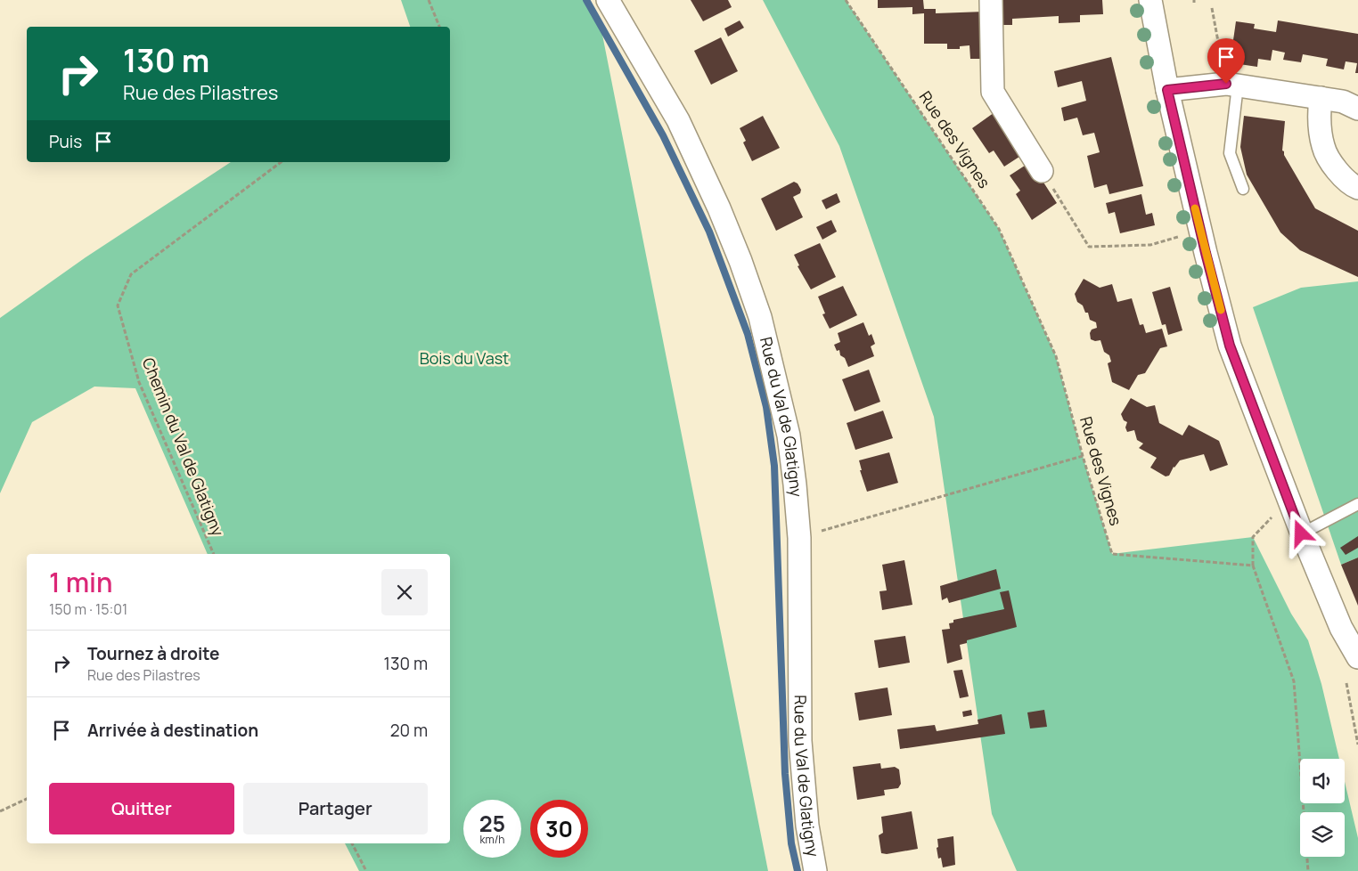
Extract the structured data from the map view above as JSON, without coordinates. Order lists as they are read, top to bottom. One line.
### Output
{"streets":{"street":["Rue du Val de Glatigny"],"path":["Rue des Vignes","Chemin du Val de Glatigny"]},"parks":["Bois du Vast"],"page":{"turn":["130 m","Rue des Pilastres"],"then":"Puis","heading":["1 min","150 m · 15:01"],"list":[{"name":"Tournez à droite","note":"Rue des Pilastres","value":"130 m"},{"name":"Arrivée à destination","value":"20 m"}],"buttons":["Quitter","Partager"],"speed":"25 km/h","limit":"30"}}
